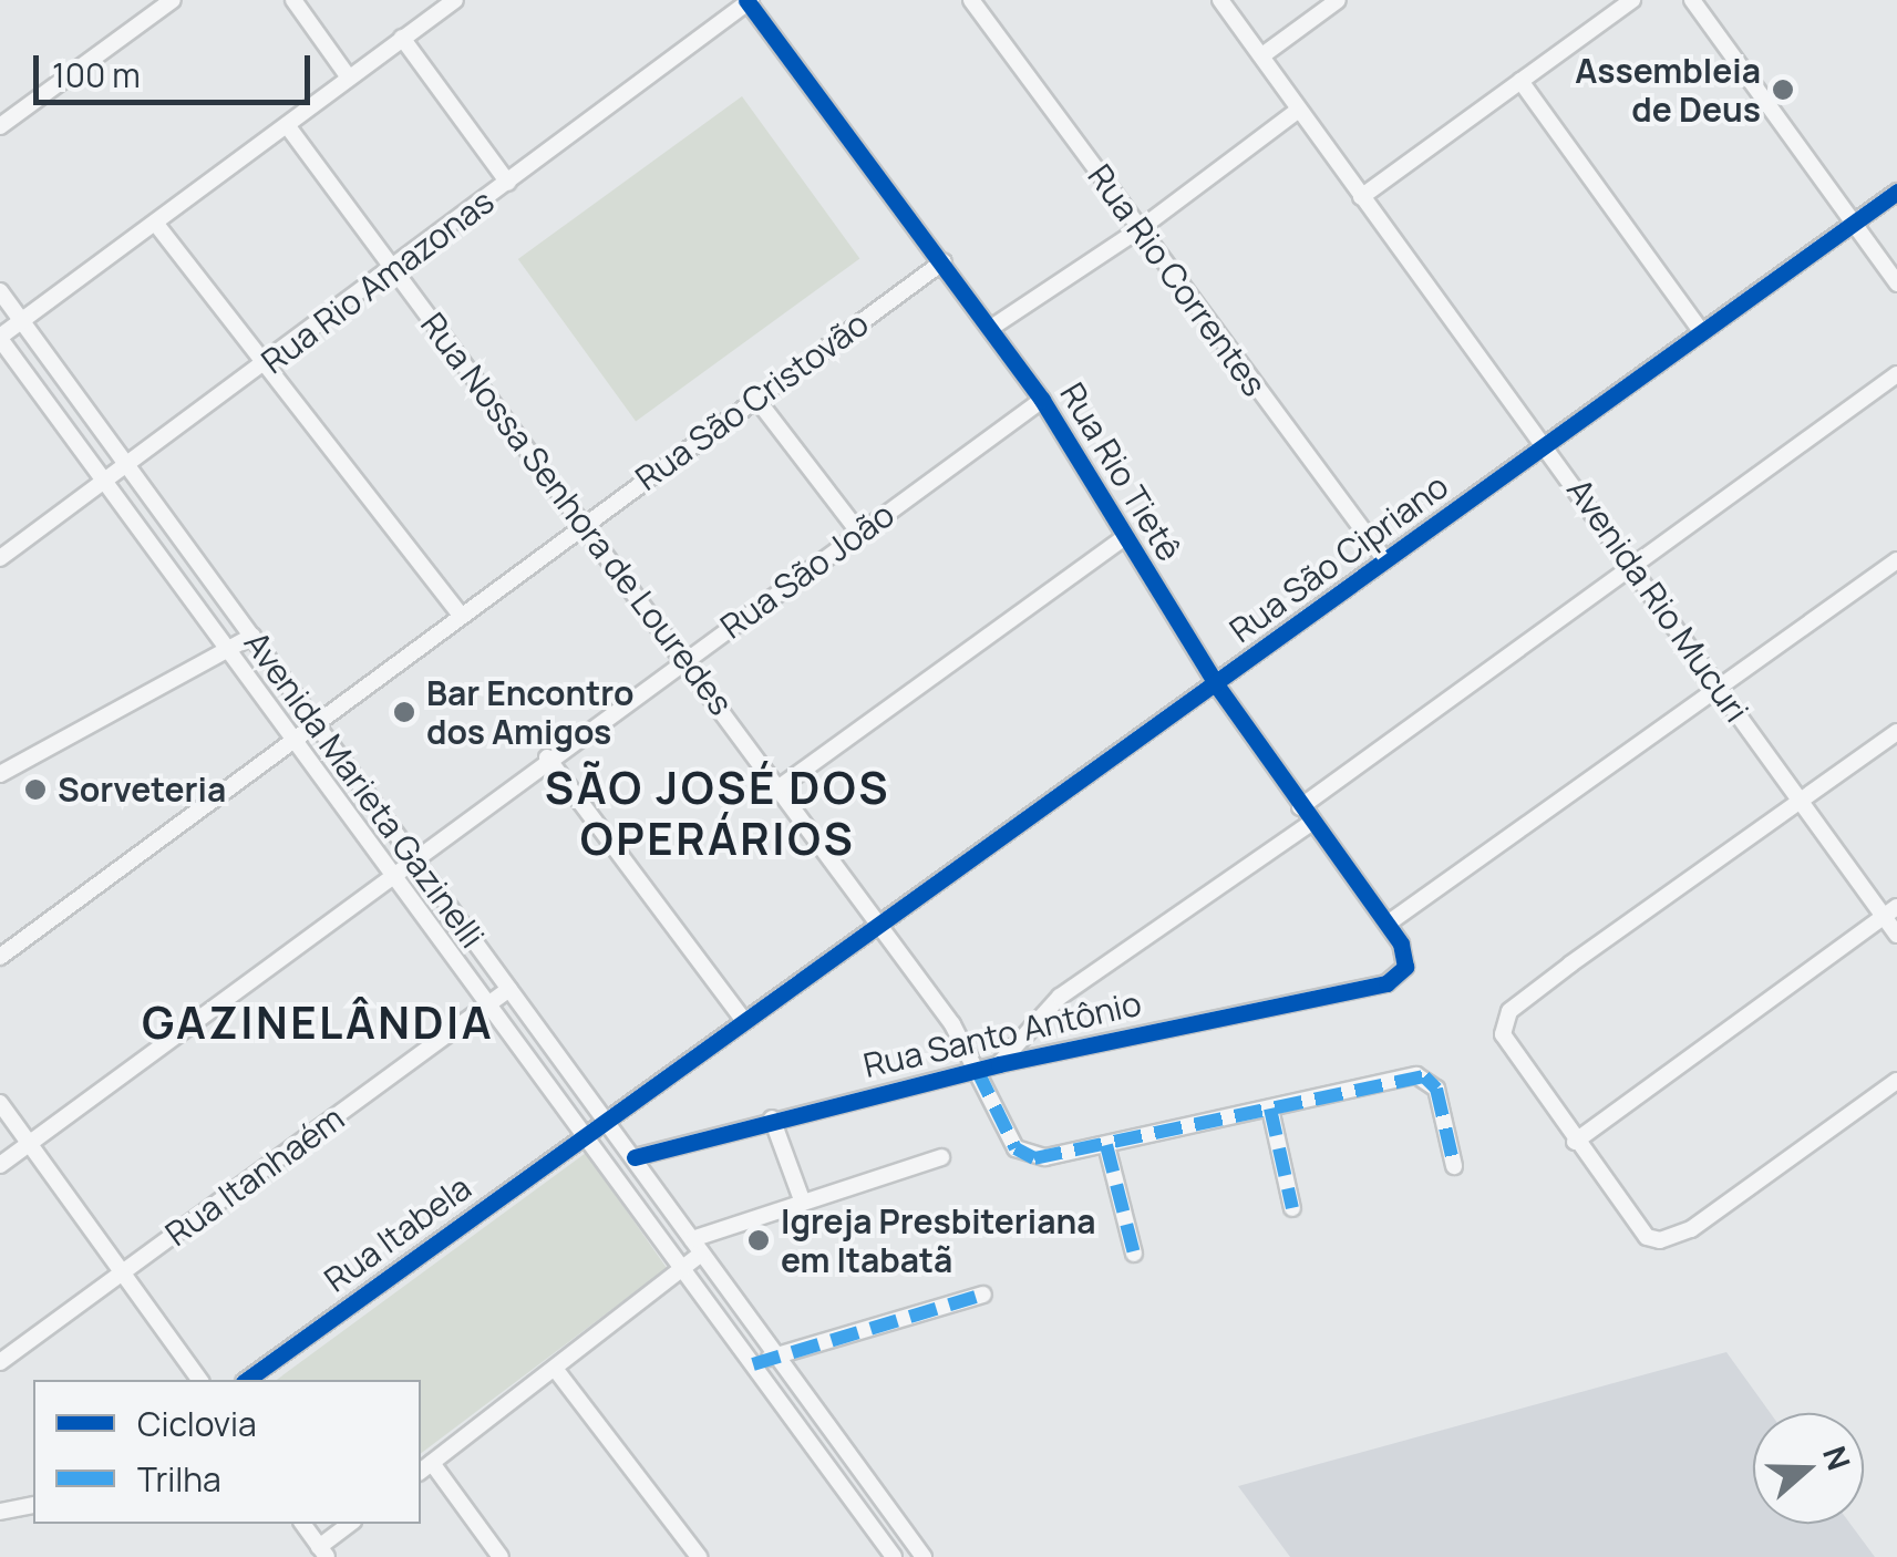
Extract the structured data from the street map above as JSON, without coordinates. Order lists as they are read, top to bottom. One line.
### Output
{"streets":{"street":["Rua Rio Correntes","Rua Rio Amazonas","Rua São Cristovão","Rua Rio Tietê","Rua Nossa Senhora de Louredes","Rua São Cipriano","Rua São João","Avenida Rio Mucuri","Avenida Marieta Gazinelli","Rua Santo Antônio","Rua Itanhaém","Rua Itabela"]},"crossings":[["Rua Rio Correntes","Rua São Cipriano"],["Rua Rio Amazonas","Rua Rio Tietê"],["Rua Rio Amazonas","Rua Nossa Senhora de Louredes"],["Rua Rio Amazonas","Avenida Marieta Gazinelli"],["Rua São Cristovão","Rua Rio Tietê"],["Rua São Cristovão","Rua Nossa Senhora de Louredes"],["Rua São Cristovão","Avenida Marieta Gazinelli"],["Rua Rio Tietê","Rua São Cipriano"],["Rua Rio Tietê","Rua São João"],["Rua Rio Tietê","Rua Santo Antônio"],["Rua Nossa Senhora de Louredes","Rua São Cipriano"],["Rua Nossa Senhora de Louredes","Rua São João"],["Rua Nossa Senhora de Louredes","Rua Santo Antônio"],["Rua São Cipriano","Avenida Rio Mucuri"],["Rua São Cipriano","Avenida Marieta Gazinelli"],["Rua São Cipriano","Rua Itabela"],["Rua São João","Avenida Marieta Gazinelli"],["Avenida Marieta Gazinelli","Rua Santo Antônio"],["Avenida Marieta Gazinelli","Rua Itanhaém"],["Avenida Marieta Gazinelli","Rua Itabela"]],"districts":["SÃO JOSÉ DOS OPERÁRIOS","GAZINELÂNDIA"],"places":["Assembleia de Deus","Bar Encontro dos Amigos","Sorveteria","Igreja Presbiteriana em Itabatã"],"legend":["Ciclovia","Trilha"],"scale_bar":"100 m","north":"right"}
